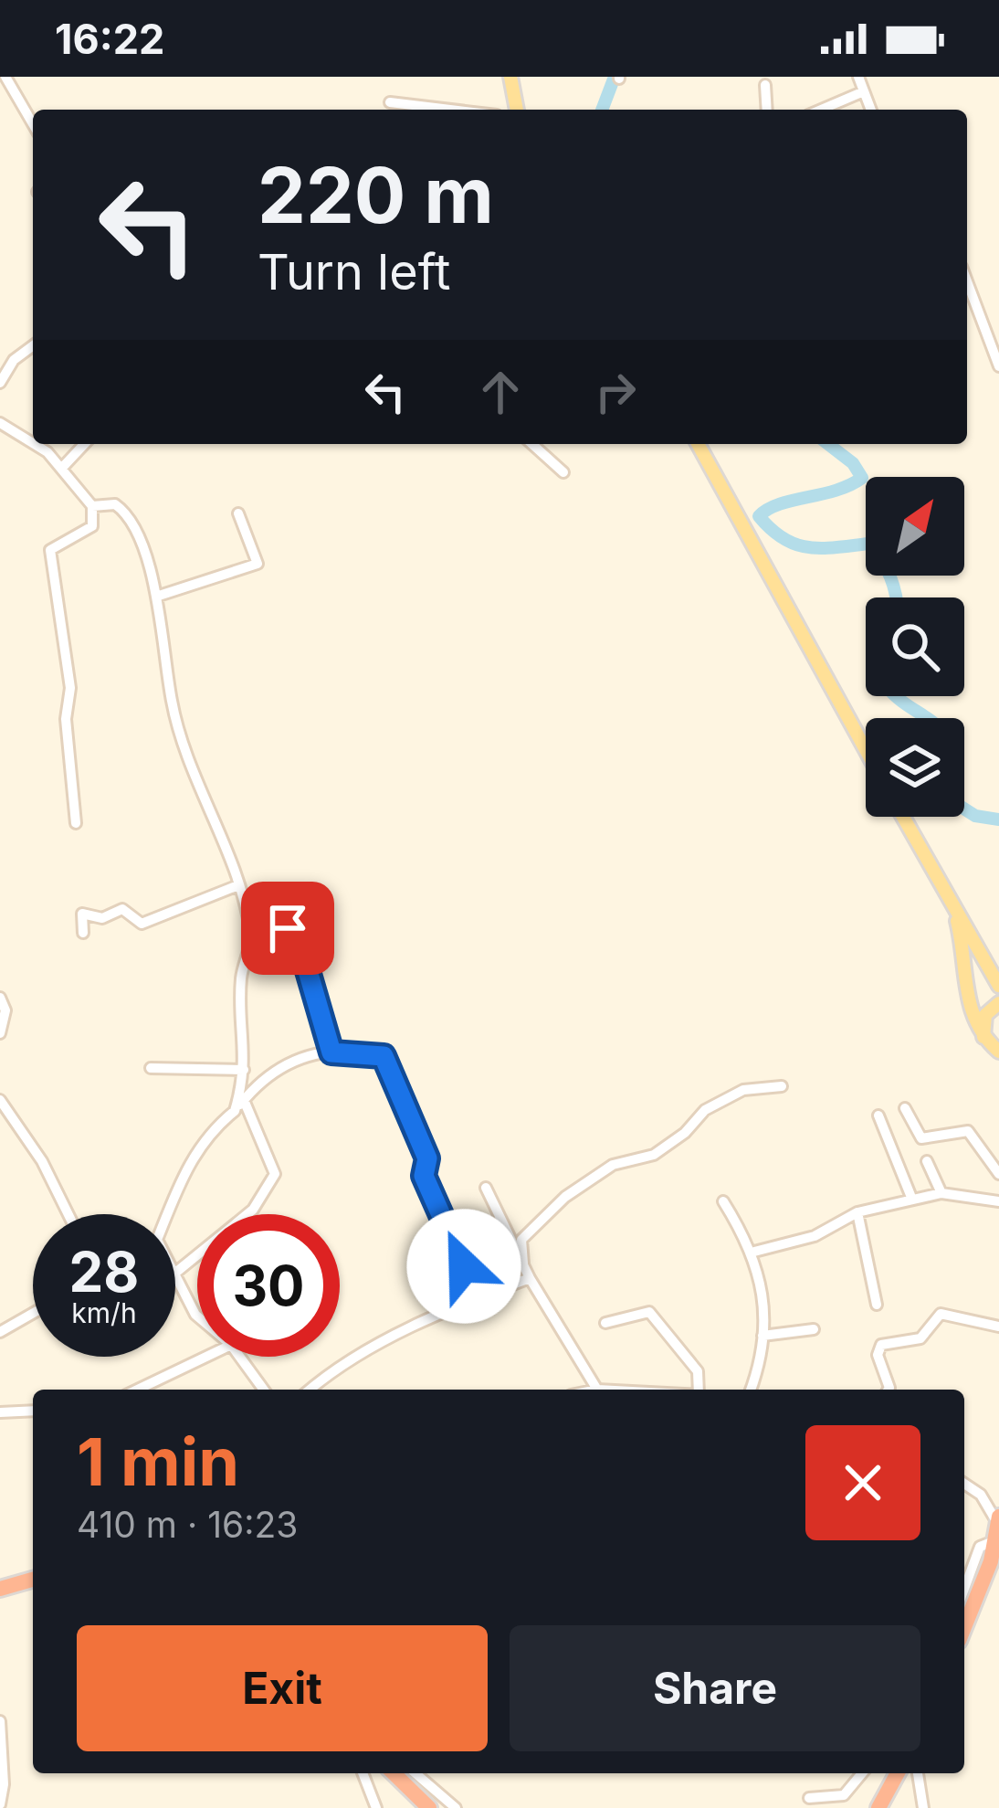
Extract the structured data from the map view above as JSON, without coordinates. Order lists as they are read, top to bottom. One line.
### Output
{"north":"top right","page":{"status":"16:22","turn":["220 m","Turn left"],"speed":"28 km/h","limit":"30","heading":["1 min","410 m · 16:23"],"buttons":["Exit","Share"]}}
